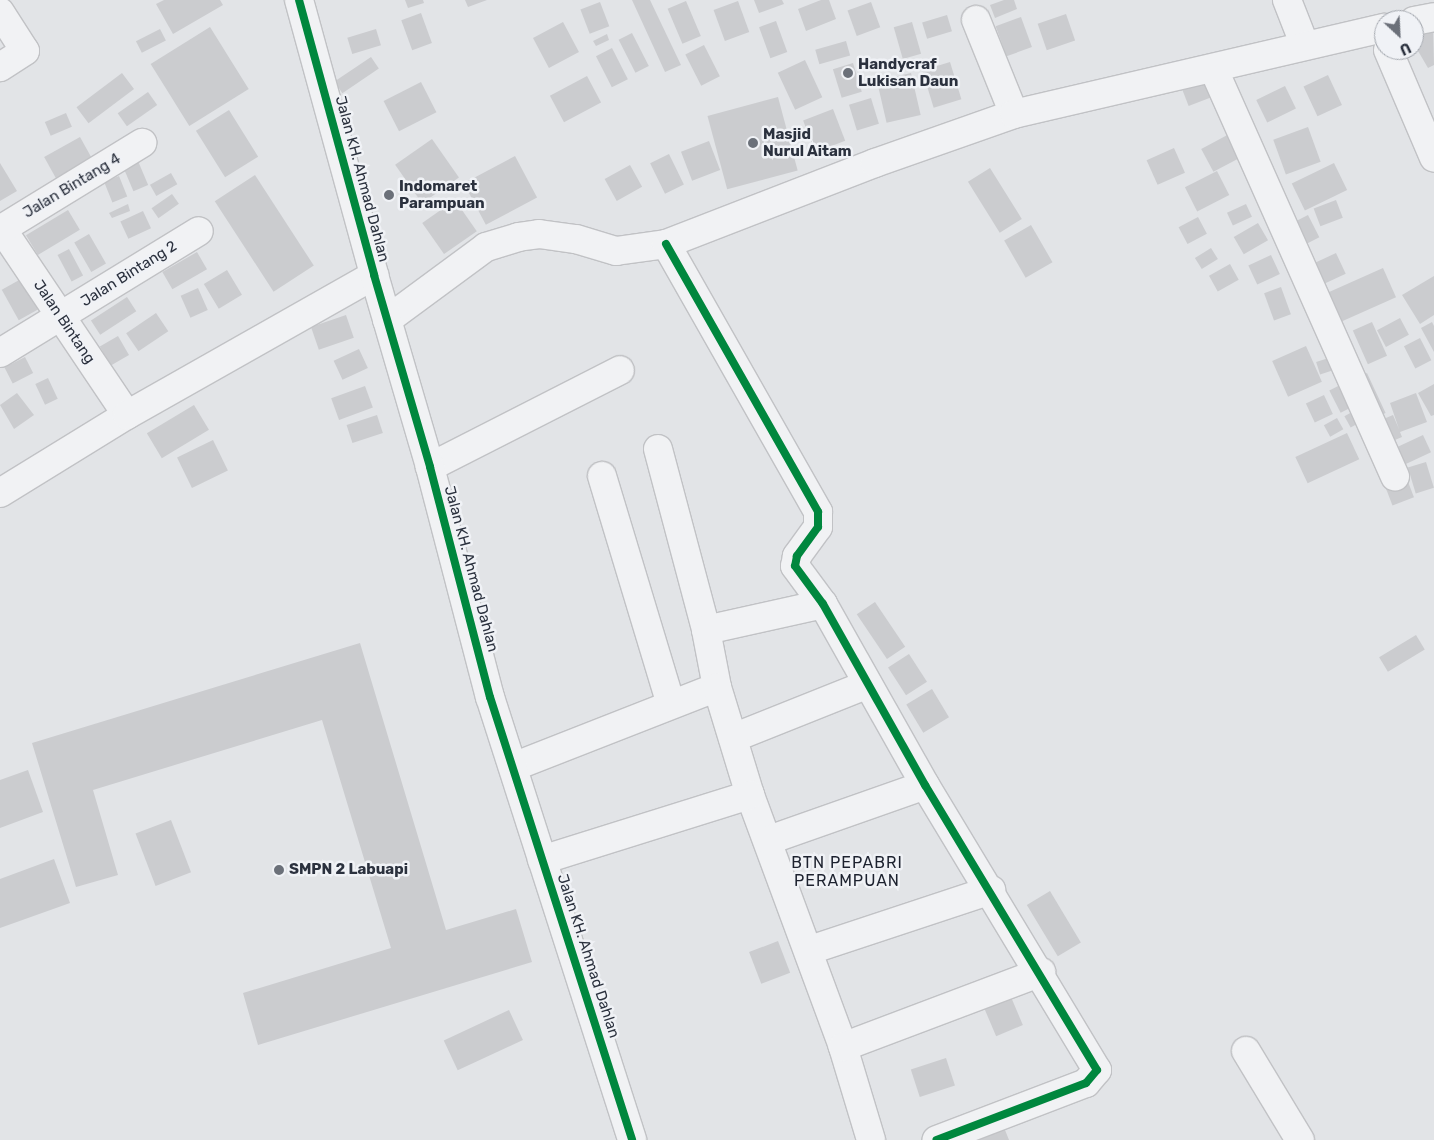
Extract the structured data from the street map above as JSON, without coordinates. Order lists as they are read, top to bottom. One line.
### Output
{"streets":{"street":["Jalan KH. Ahmad Dahlan","Jalan Bintang 4","Jalan Bintang 2","Jalan Bintang"]},"crossings":[["Jalan Bintang 4","Jalan Bintang"],["Jalan Bintang 2","Jalan Bintang"]],"districts":["BTN PEPABRI PERAMPUAN"],"places":["Handycraf Lukisan Daun","Masjid Nurul Aitam","Indomaret Parampuan","SMPN 2 Labuapi"],"north":"bottom right"}
